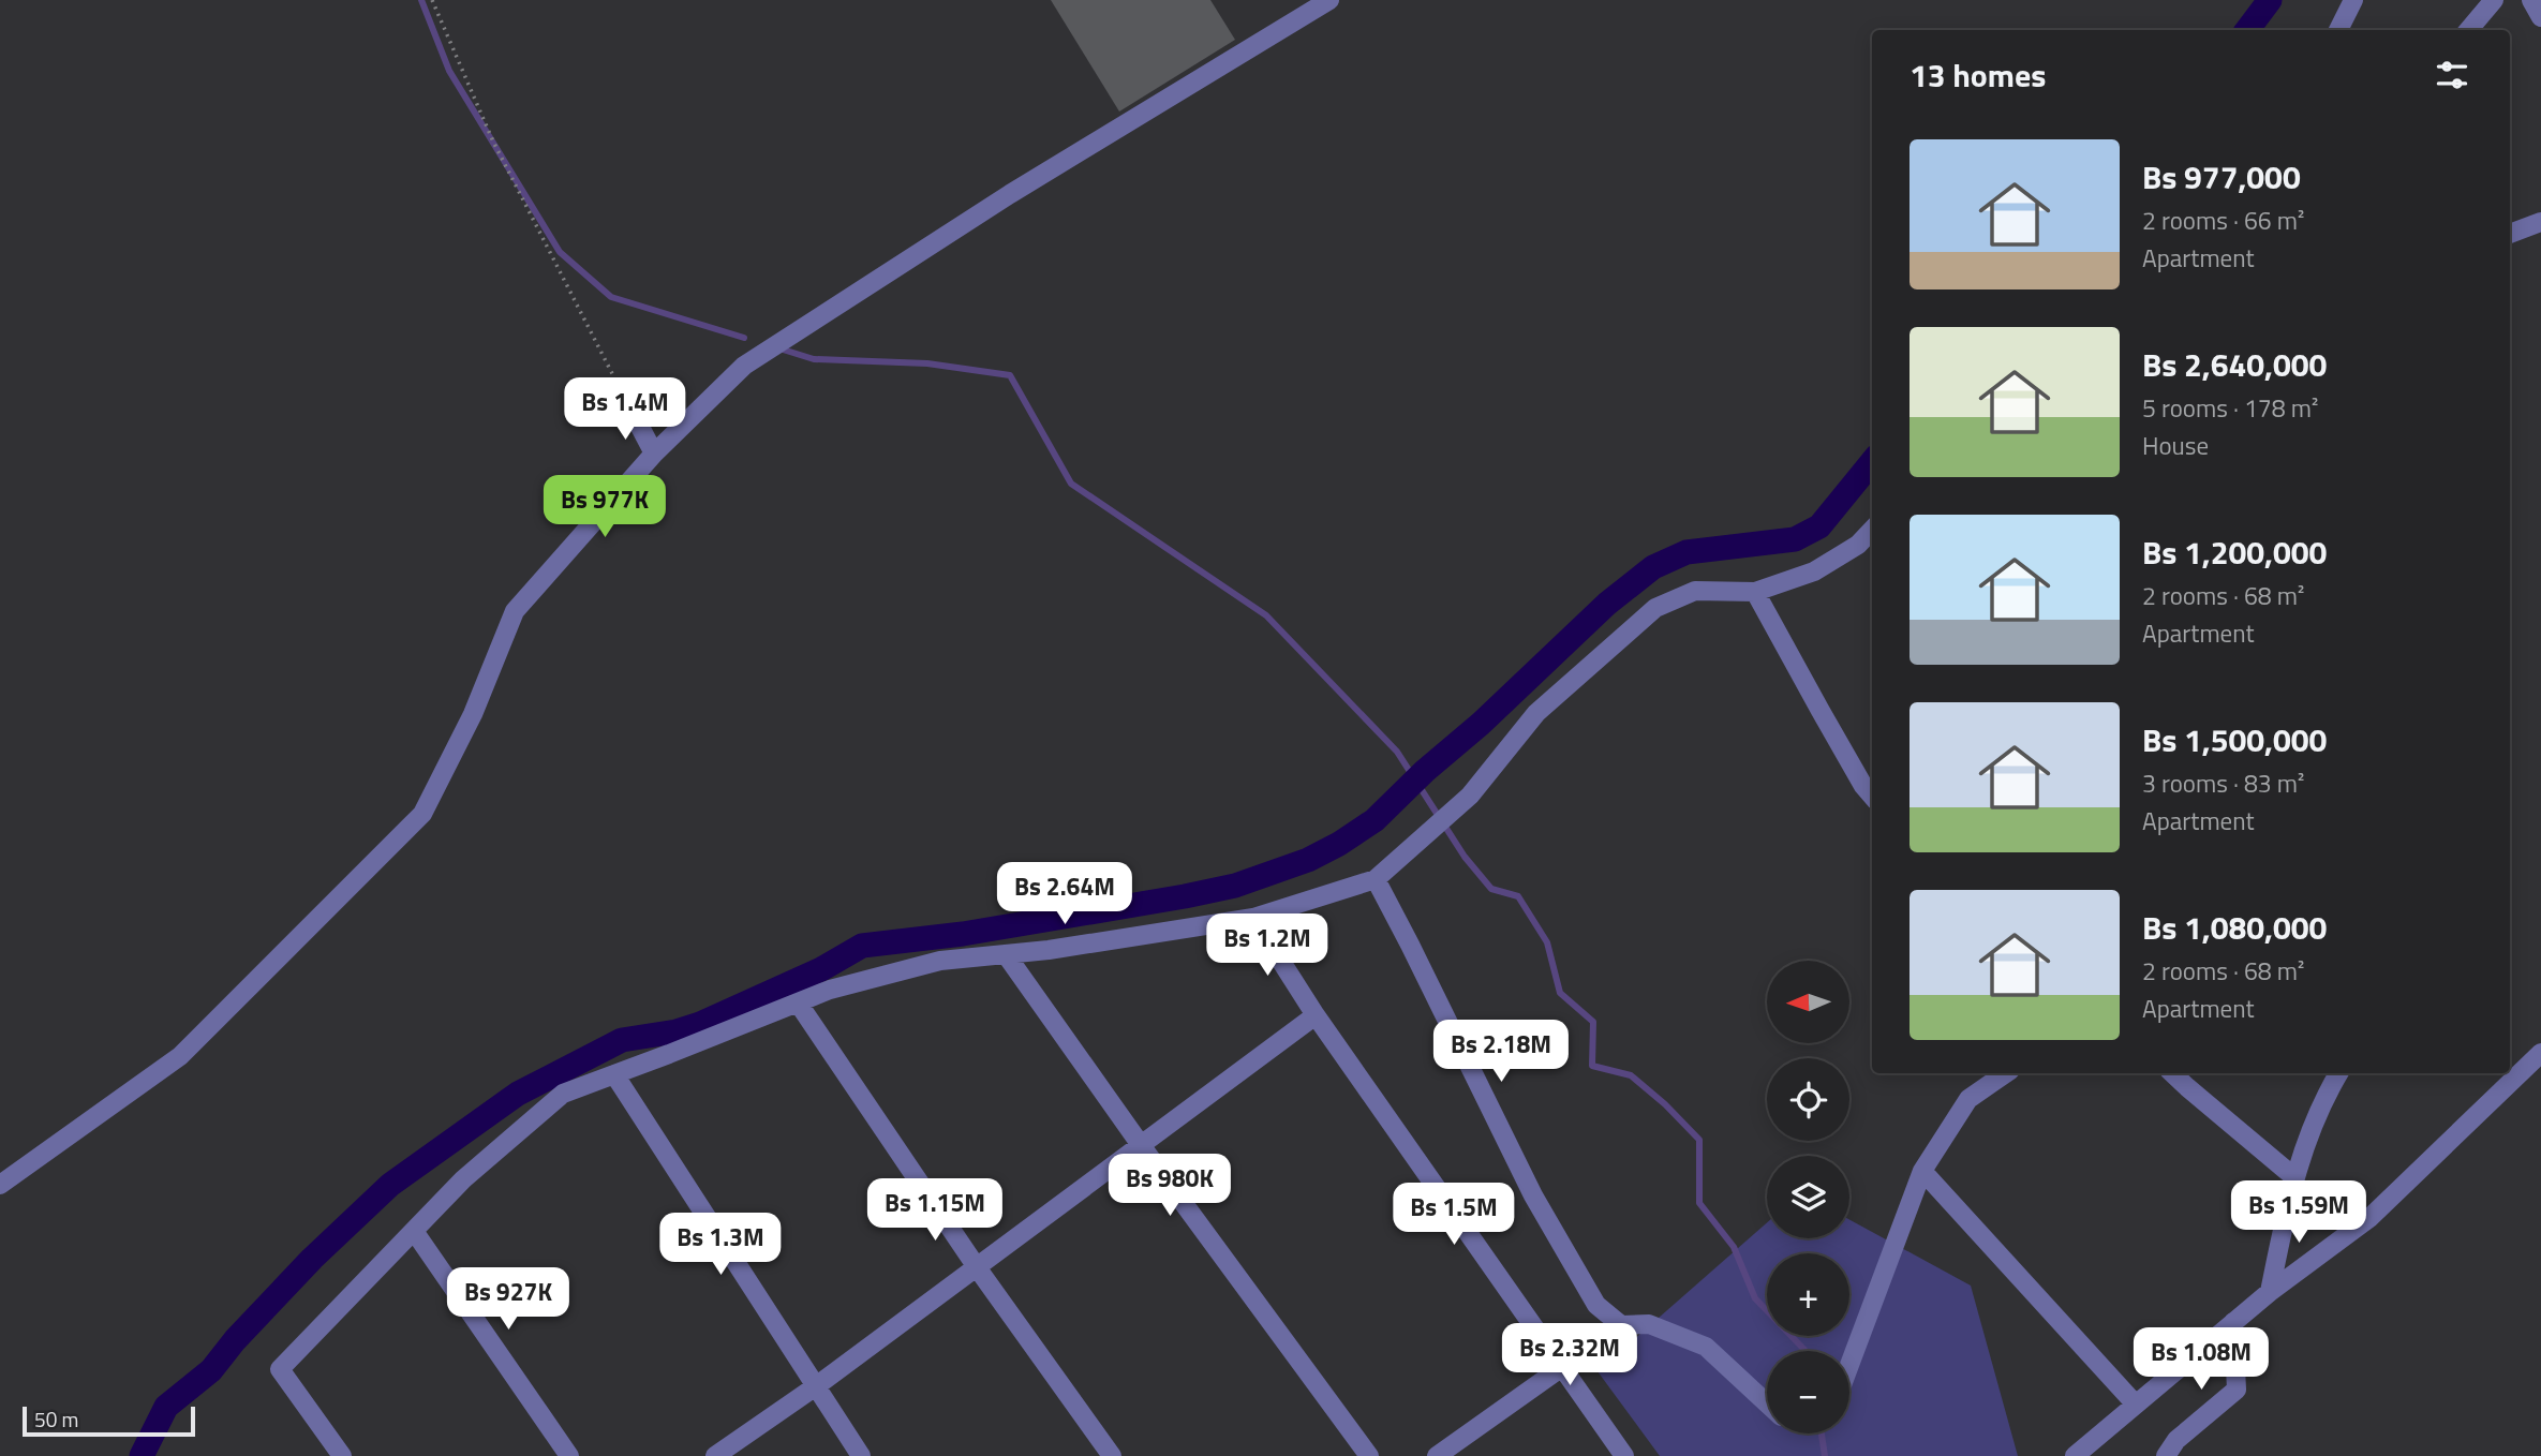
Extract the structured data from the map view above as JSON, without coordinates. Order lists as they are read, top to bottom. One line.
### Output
{"scale_bar":"50 m","north":"left","page":{"heading":"13 homes","list":[{"name":"Bs 977,000","note":"2 rooms · 66 m² · Apartment"},{"name":"Bs 2,640,000","note":"5 rooms · 178 m² · House"},{"name":"Bs 1,200,000","note":"2 rooms · 68 m² · Apartment"},{"name":"Bs 1,500,000","note":"3 rooms · 83 m² · Apartment"},{"name":"Bs 1,080,000","note":"2 rooms · 68 m² · Apartment"}],"price":["Bs 1.4M","Bs 977K","Bs 2.64M","Bs 1.2M","Bs 2.18M","Bs 980K","Bs 1.15M","Bs 1.59M","Bs 1.5M","Bs 1.3M","Bs 927K","Bs 2.32M","Bs 1.08M"],"map_buttons":["+","−"],"scale":"50 m"}}
